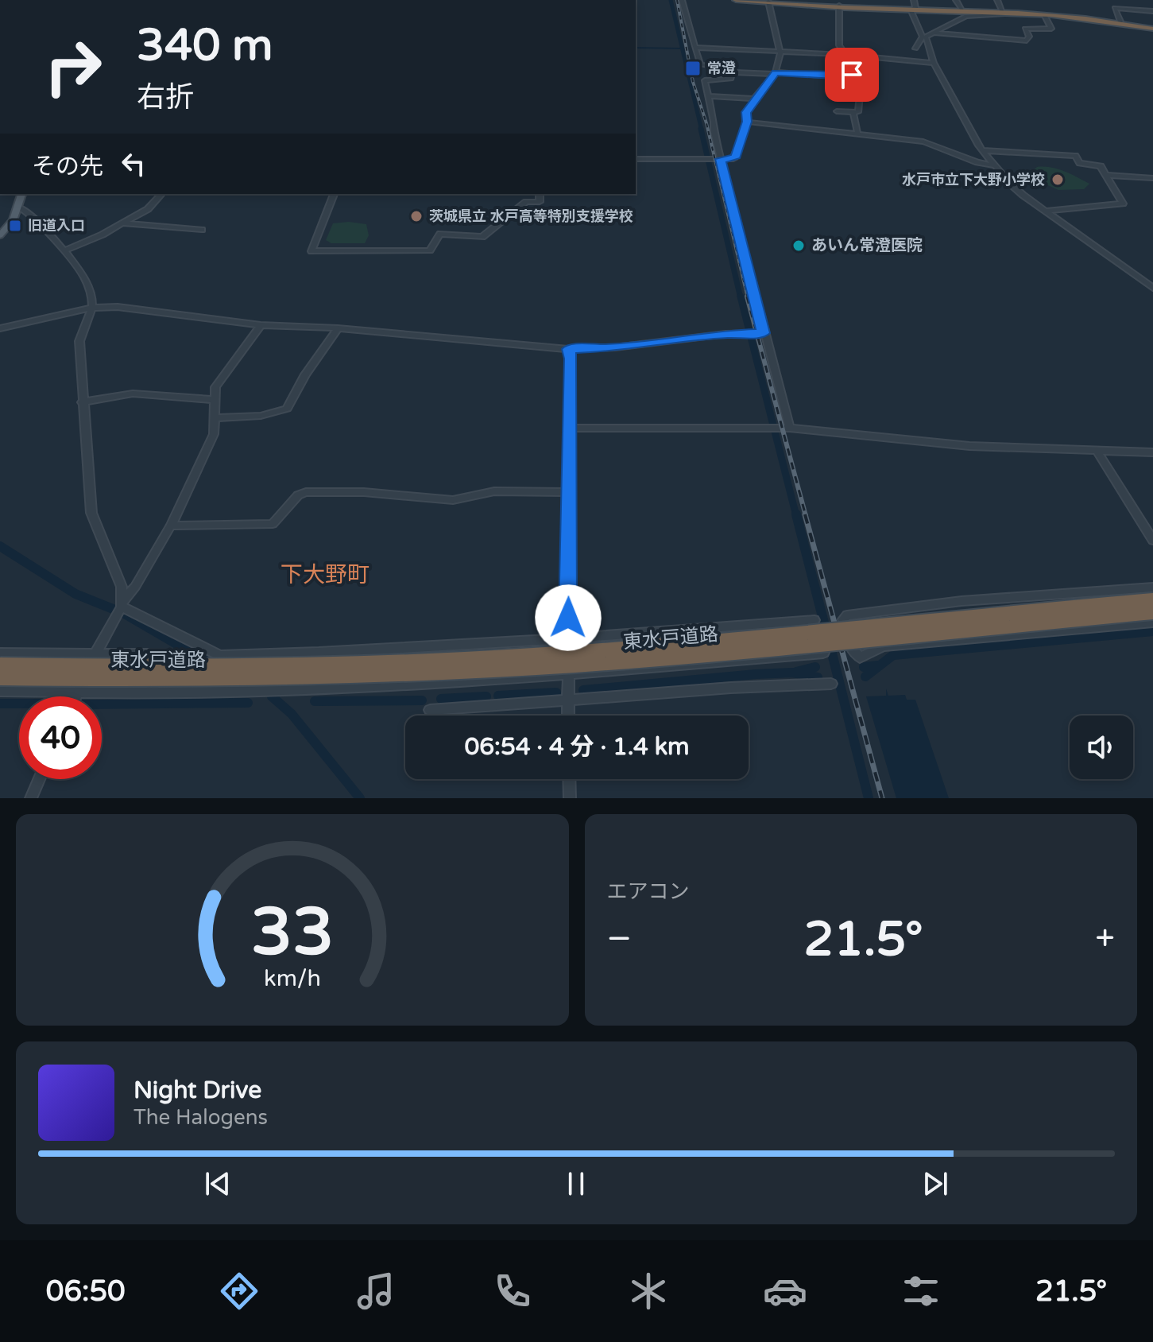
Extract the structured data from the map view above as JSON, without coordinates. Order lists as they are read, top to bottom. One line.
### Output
{"streets":{"highway":["東水戸道路"]},"districts":["下大野町"],"places":{"transit":["常澄","旧道入口"],"other":["水戸市立下大野小学校","茨城県立 水戸高等特別支援学校","あいん常澄医院"]},"page":{"turn":["340 m","右折"],"then":"その先","limit":"40","trip":"06:54 · 4 分 · 1.4 km","tile":"エアコン","heat":["−","21.5°","+"],"song":["Night Drive","The Halogens"],"tabs":["06:50","21.5°"],"gauge":["33","km/h"]}}
